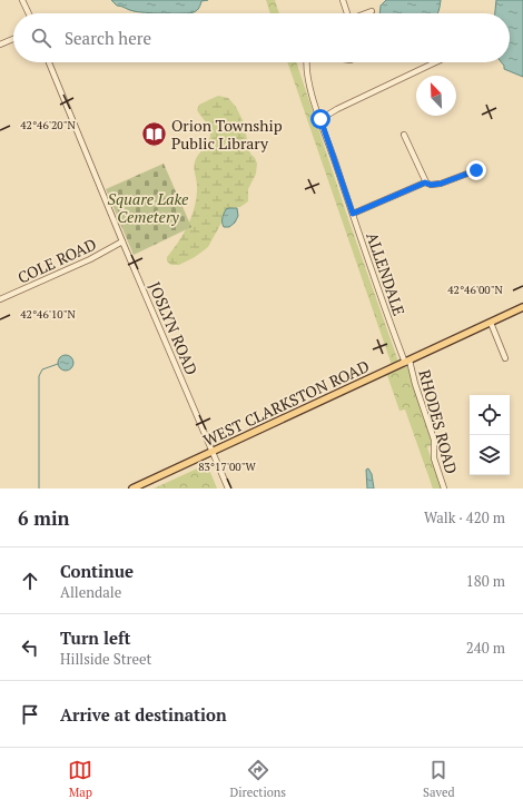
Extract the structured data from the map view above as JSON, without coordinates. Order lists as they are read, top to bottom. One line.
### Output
{"streets":{"main road":["WEST CLARKSTON ROAD"],"street":["COLE ROAD","ALLENDALE","JOSLYN ROAD","RHODES ROAD"]},"crossings":[["COLE ROAD","JOSLYN ROAD"],["ALLENDALE","WEST CLARKSTON ROAD"],["ALLENDALE","RHODES ROAD"],["JOSLYN ROAD","WEST CLARKSTON ROAD"],["WEST CLARKSTON ROAD","RHODES ROAD"]],"parks":["Square Lake Cemetery"],"places":{"library":["Orion Township Public Library"]},"north":"top left","page":{"search":"Search here","heading":["6 min","Walk · 420 m"],"list":[["Continue","Allendale","180 m"],["Turn left","Hillside Street","240 m"],"Arrive at destination"],"nav":["Map","Directions","Saved"]},"coordinates":["42°46'20\"N","42°46'00\"N","42°46'10\"N","83°17'00\"W"]}
